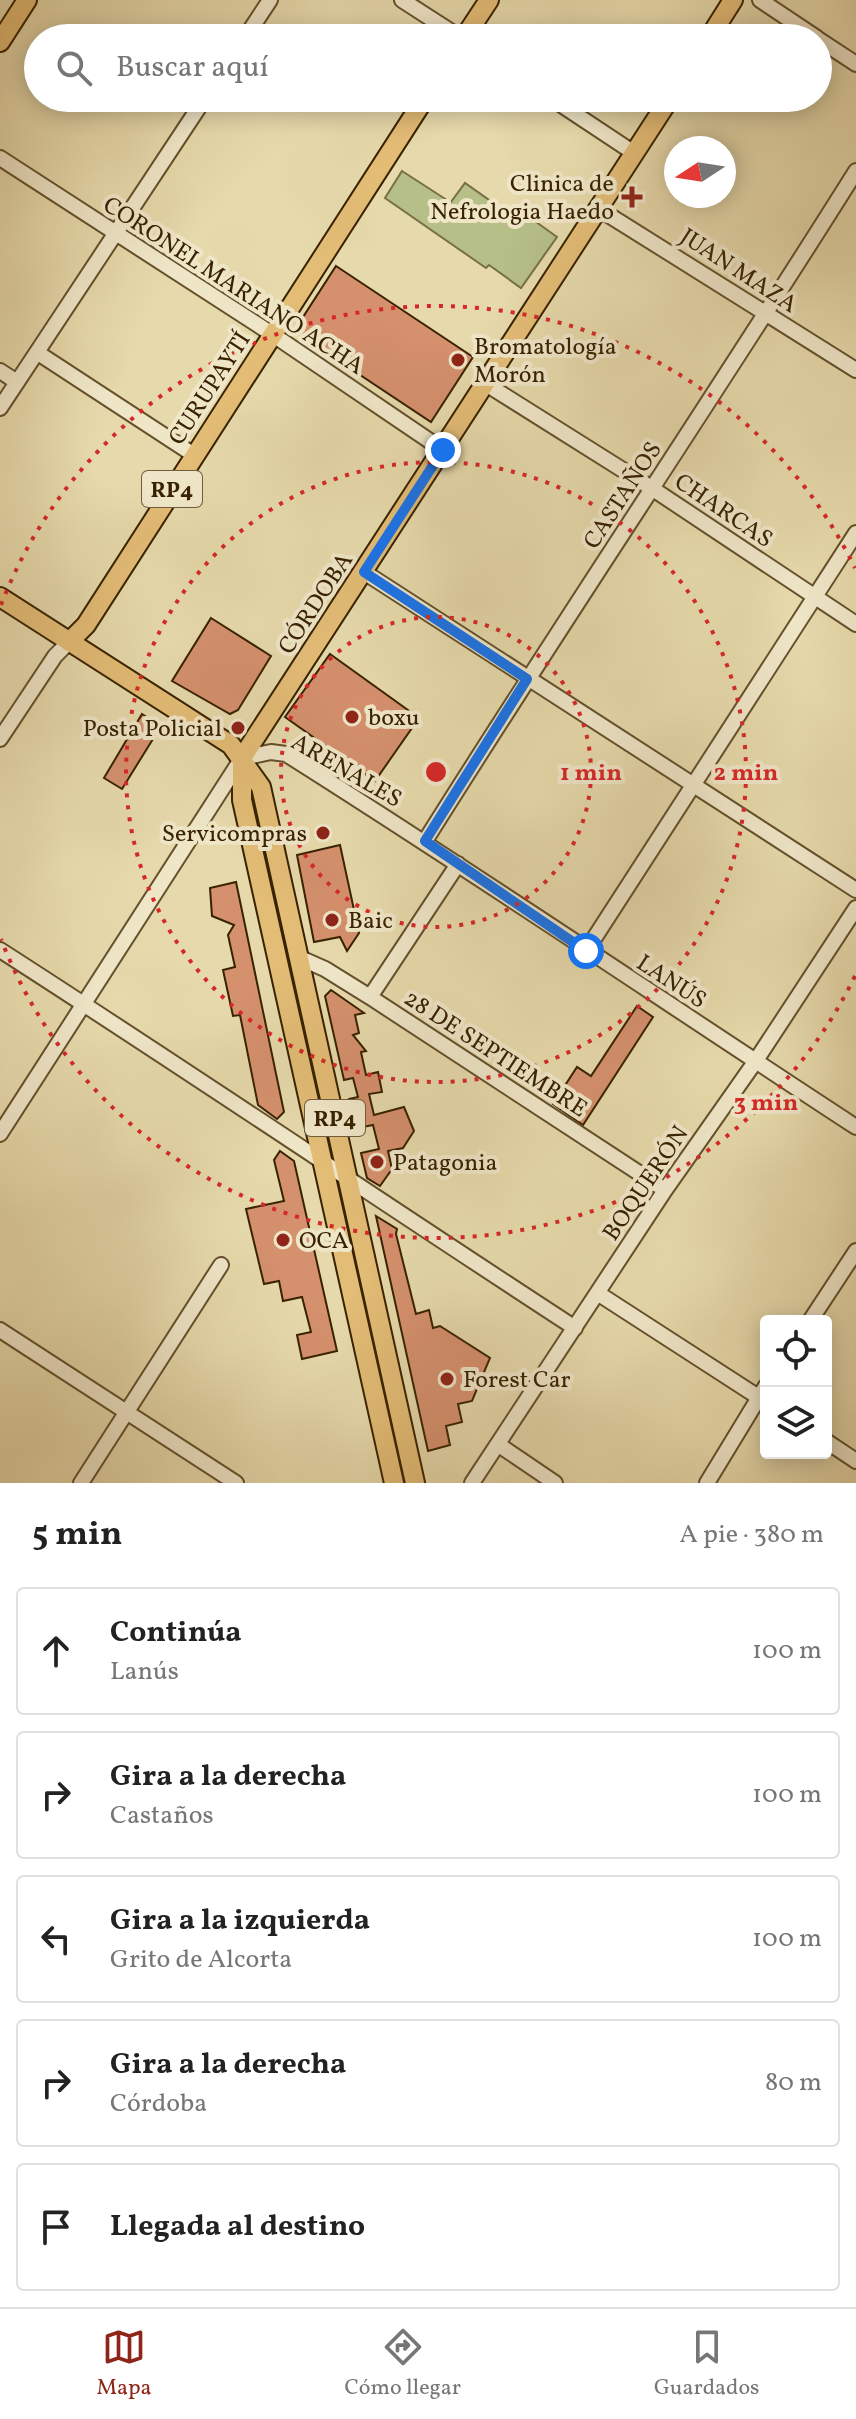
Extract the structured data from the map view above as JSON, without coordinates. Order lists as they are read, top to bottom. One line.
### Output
{"streets":{"main road":["CURUPAYTÍ","RP4","CÓRDOBA"],"street":["JUAN MAZA","CORONEL MARIANO ACHA","CASTAÑOS","CHARCAS","ARENALES","LANÚS","28 DE SEPTIEMBRE","BOQUERÓN"]},"crossings":[["JUAN MAZA","CASTAÑOS"],["JUAN MAZA","CÓRDOBA"],["CORONEL MARIANO ACHA","CURUPAYTÍ"],["CORONEL MARIANO ACHA","CÓRDOBA"],["CURUPAYTÍ","RP4"],["RP4","CÓRDOBA"],["RP4","ARENALES"],["RP4","28 DE SEPTIEMBRE"],["CASTAÑOS","CHARCAS"],["CASTAÑOS","ARENALES"],["CASTAÑOS","LANÚS"],["CHARCAS","CÓRDOBA"],["CÓRDOBA","ARENALES"],["ARENALES","LANÚS"],["LANÚS","BOQUERÓN"],["28 DE SEPTIEMBRE","BOQUERÓN"]],"places":{"health":["Clinica de Nefrologia Haedo"],"other":["Bromatología Morón","boxu","Posta Policial","Servicompras","Baic","Patagonia","OCA","Forest Car"]},"north":"left","page":{"search":"Buscar aquí","heading":["5 min","A pie · 380 m"],"list":[["Continúa","Lanús","100 m"],["Gira a la derecha","Castaños","100 m"],["Gira a la izquierda","Grito de Alcorta","100 m"],["Gira a la derecha","Córdoba","80 m"],"Llegada al destino"],"nav":["Mapa","Cómo llegar","Guardados"]},"rings":["1 min","2 min","3 min"]}
